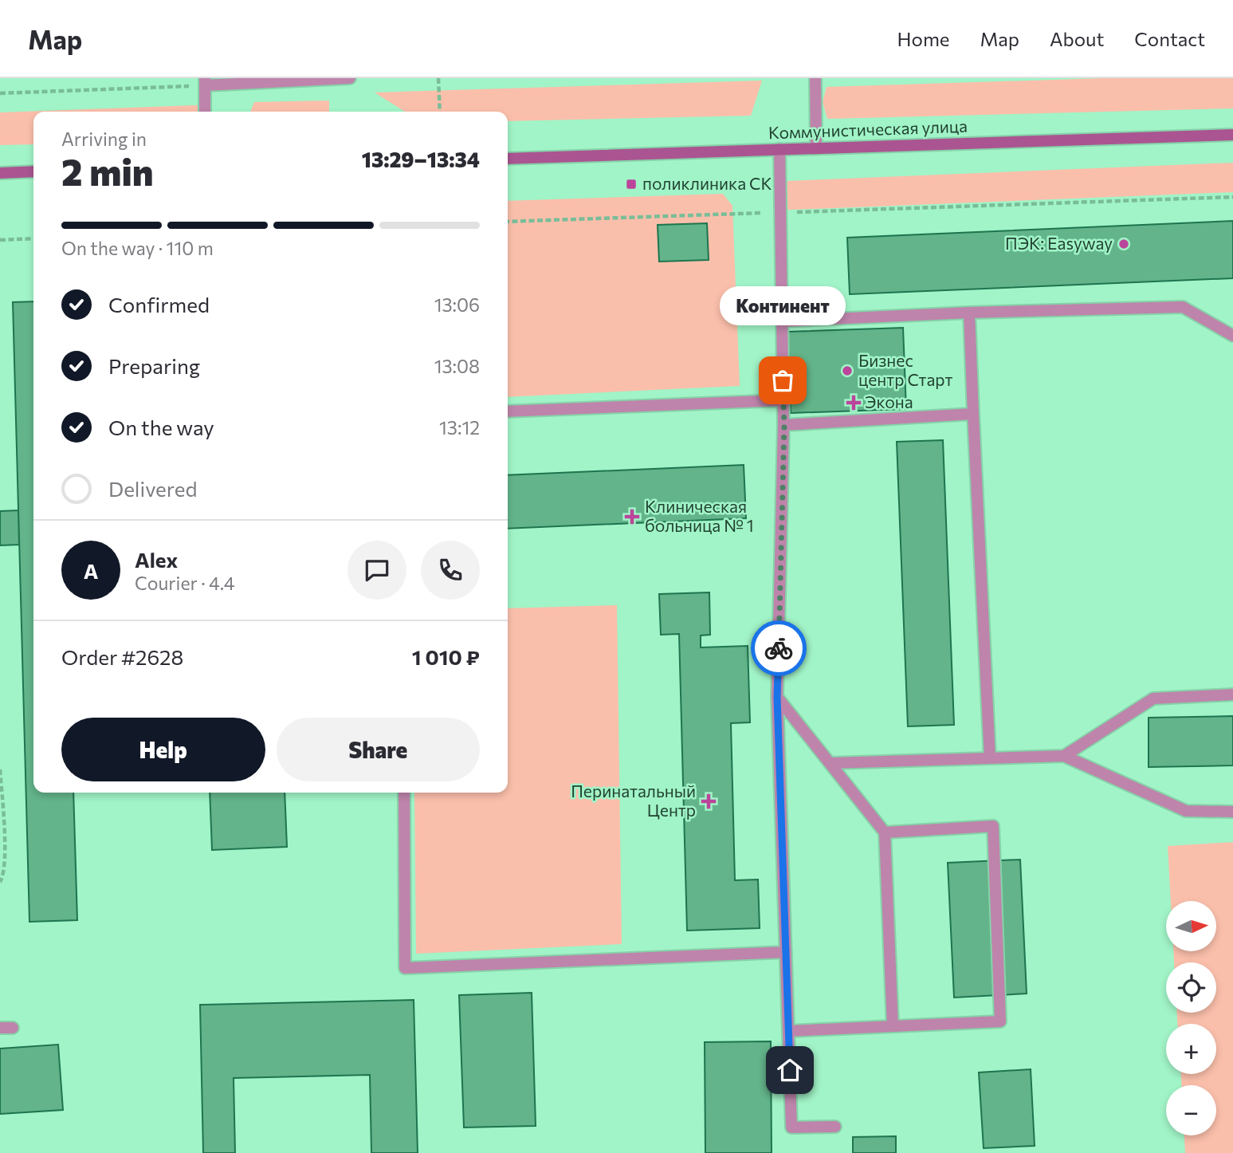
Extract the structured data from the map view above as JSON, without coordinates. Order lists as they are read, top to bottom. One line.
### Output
{"streets":{"main road":["Коммунистическая улица"]},"places":{"transit":["поликлиника СК"],"other":["ПЭК: Easyway","Бизнес центр Старт","Континент"],"health":["Экона","Клиническая больница № 1","Перинатальный Центр"]},"north":"right","page":{"header":"Map","nav":["Home","Map","About","Contact"],"heading":["2 min","Arriving in","13:29–13:34"],"panel":["Alex","Courier · 4.4","Order #2628","1 010 ₽"],"bar":"On the way · 110 m","list":[["Confirmed","13:06"],["Preparing","13:08"],["On the way","13:12"],"Delivered"],"bubble":"Континент","round":"A","buttons":["Help","Share"],"map_buttons":["+","−"]}}
